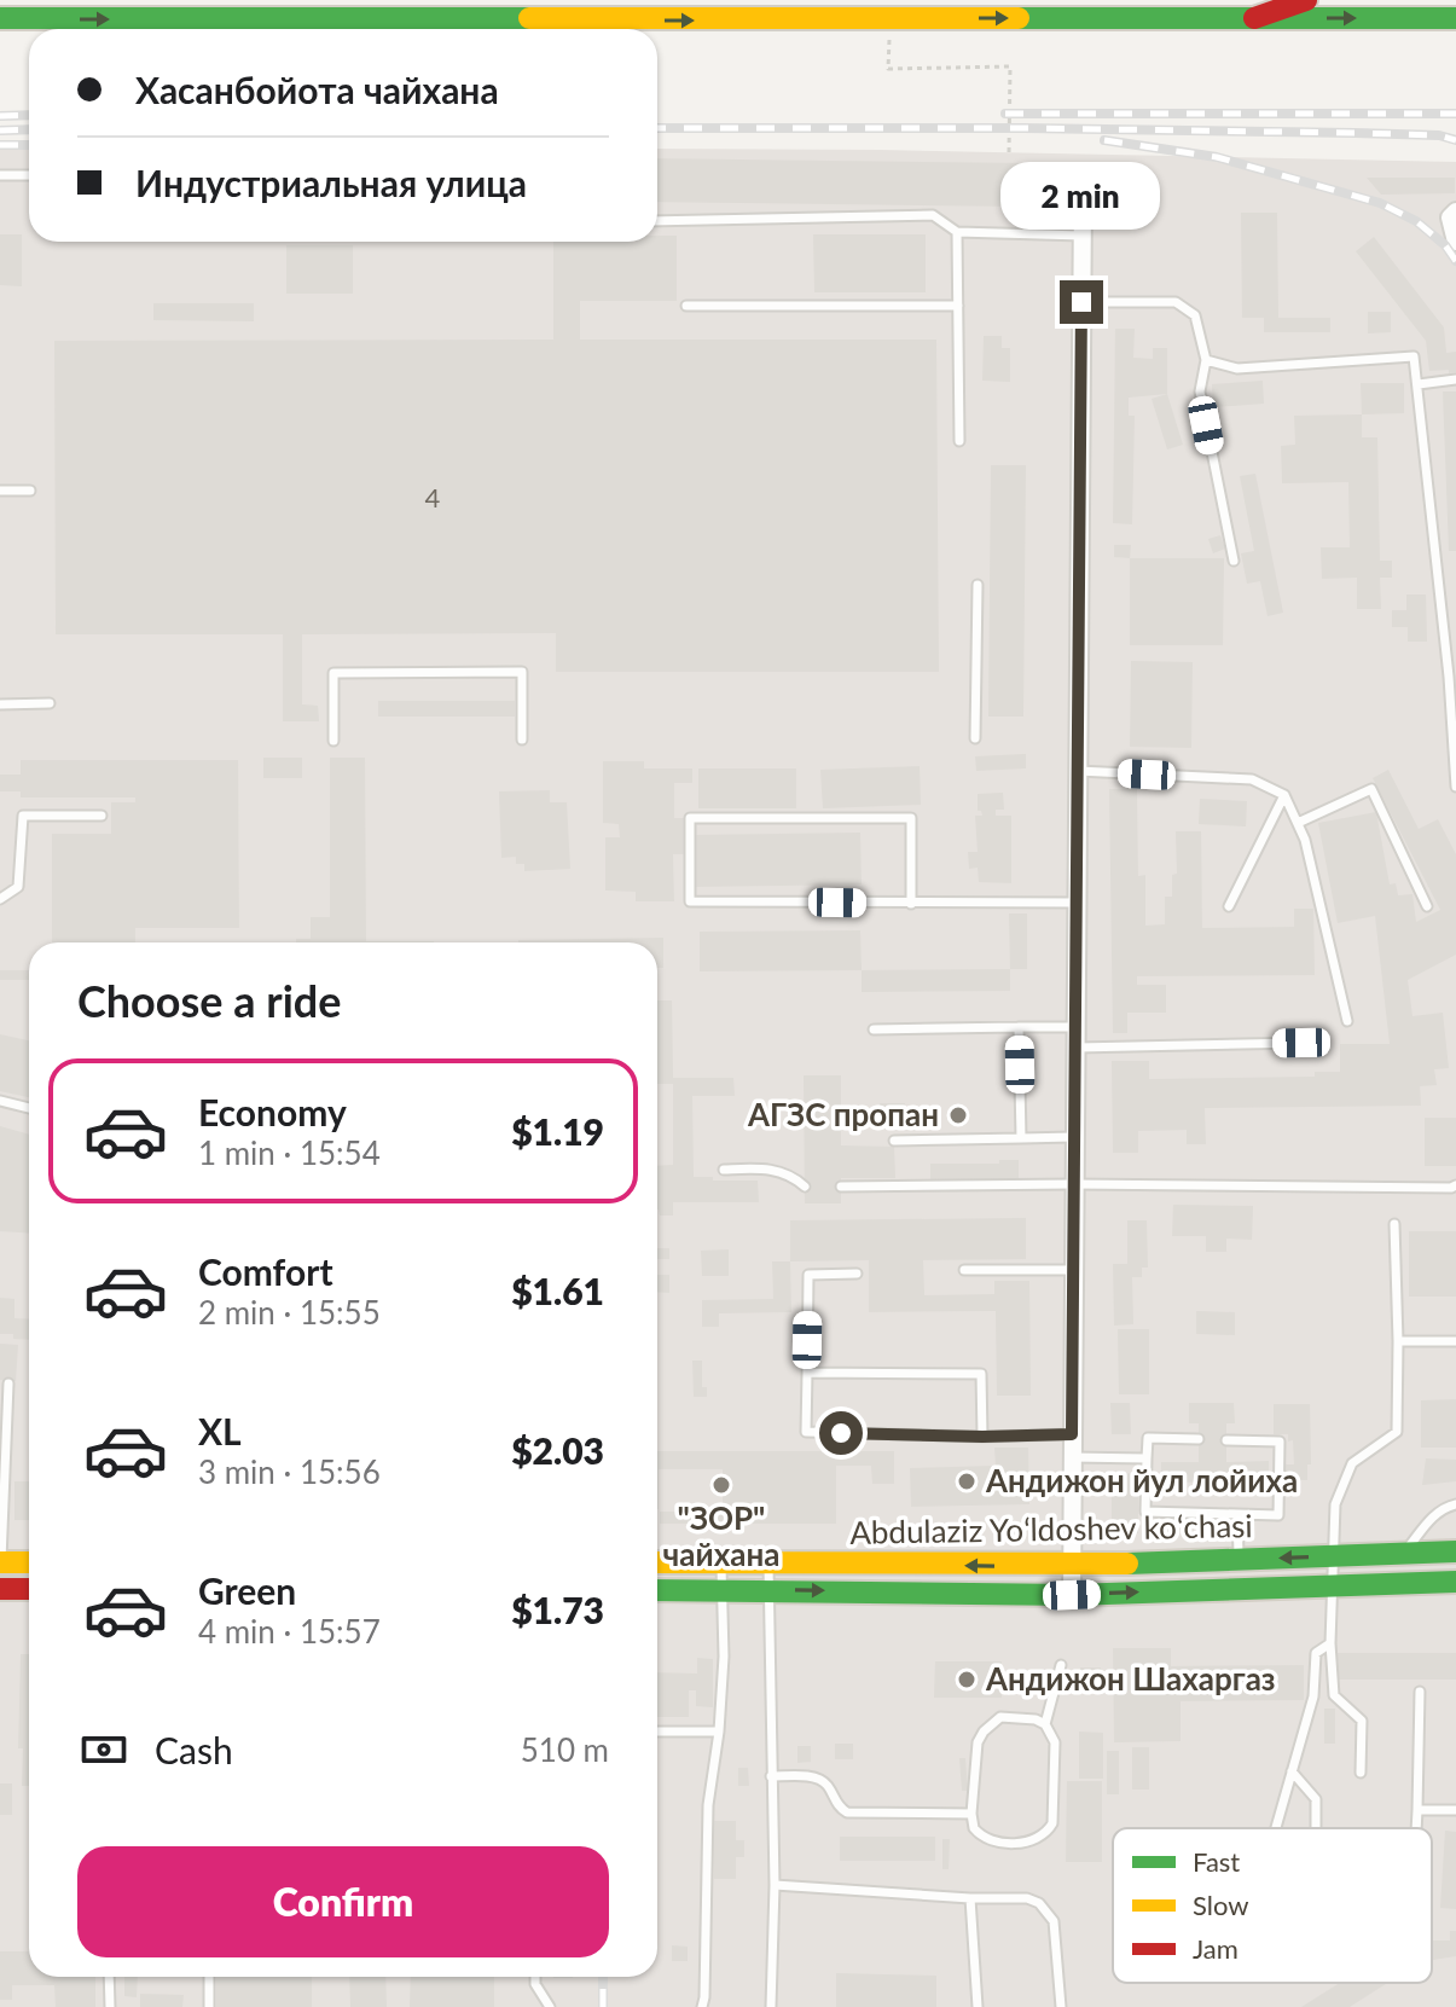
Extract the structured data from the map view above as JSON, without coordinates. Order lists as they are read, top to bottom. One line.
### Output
{"streets":{"main road":["Abdulaziz Yoʻldoshev koʻchasi"]},"places":["АГЗС пропан","Андижон йул лойиха","\"ЗОР\" чайхана","Андижон Шахаргаз"],"house_numbers":["4"],"legend":["Fast","Slow","Jam"],"page":{"banner":["Хасанбойота чайхана","Индустриальная улица"],"bubble":"2 min","heading":"Choose a ride","list":[{"name":"Economy","note":"1 min · 15:54","value":"$1.19"},{"name":"Comfort","note":"2 min · 15:55","value":"$1.61"},{"name":"XL","note":"3 min · 15:56","value":"$2.03"},{"name":"Green","note":"4 min · 15:57","value":"$1.73"}],"pay":["Cash","510 m"],"buttons":"Confirm"}}
